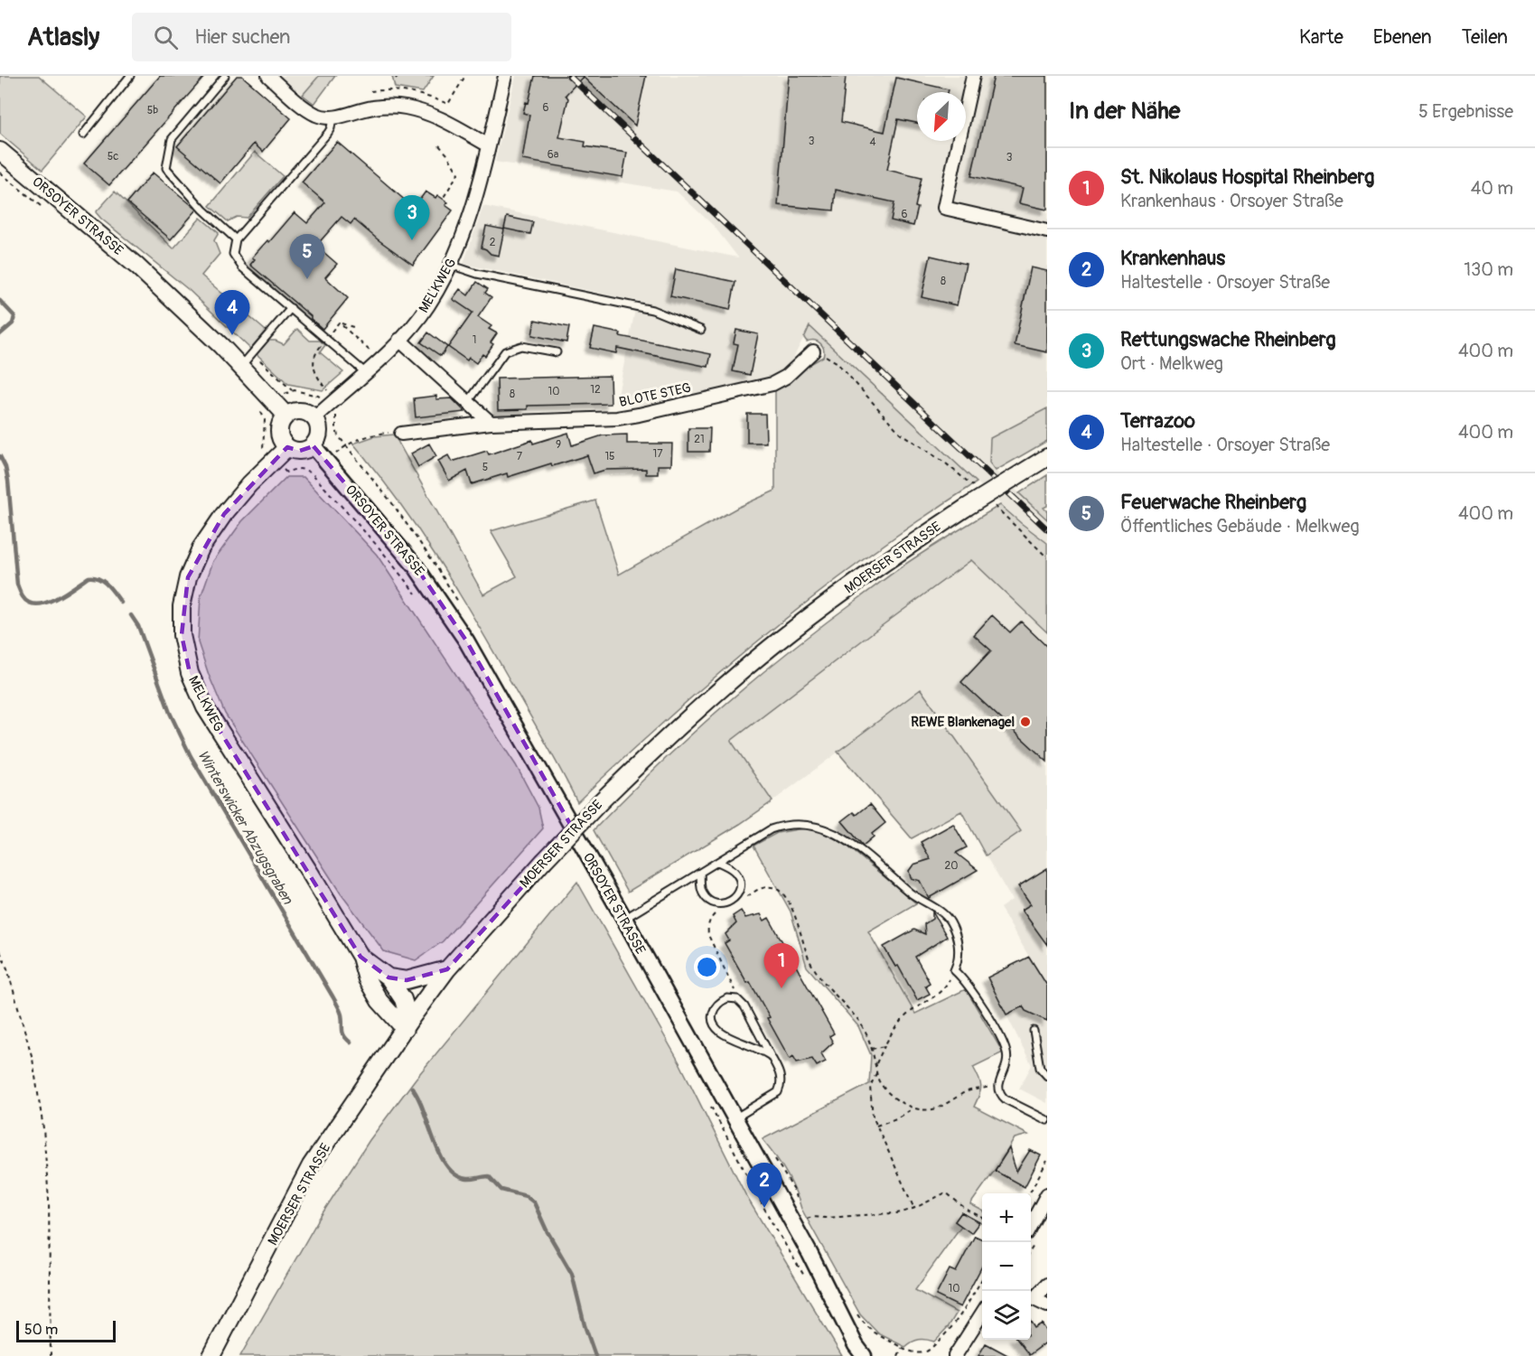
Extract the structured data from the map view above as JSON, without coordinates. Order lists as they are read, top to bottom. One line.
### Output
{"streets":{"main road":["ORSOYER STRASSE","MELKWEG","MOERSER STRASSE"],"street":["BLOTE STEG"]},"crossings":[["ORSOYER STRASSE","MELKWEG"],["MELKWEG","MOERSER STRASSE"]],"water":["Winterswicker Abzugsgraben"],"places":["REWE Blankenagel"],"house_numbers":["6","5b","3","4","6a","5c","3","6","2","8","1","12","10","8","21","9","17","7","15","5","20","10"],"scale_bar":"50 m","north":"bottom left","page":{"header":"Atlasly","search":"Hier suchen","nav":["Karte","Ebenen","Teilen"],"heading":["In der Nähe","5 Ergebnisse"],"list":[{"mark":"1","name":"St. Nikolaus Hospital Rheinberg","note":"Krankenhaus · Orsoyer Straße","value":"40 m"},{"mark":"2","name":"Krankenhaus","note":"Haltestelle · Orsoyer Straße","value":"130 m"},{"mark":"3","name":"Rettungswache Rheinberg","note":"Ort · Melkweg","value":"400 m"},{"mark":"4","name":"Terrazoo","note":"Haltestelle · Orsoyer Straße","value":"400 m"},{"mark":"5","name":"Feuerwache Rheinberg","note":"Öffentliches Gebäude · Melkweg","value":"400 m"}],"pins":["3","5","4","1","2"],"map_buttons":["+","−"],"scale":"50 m"}}
